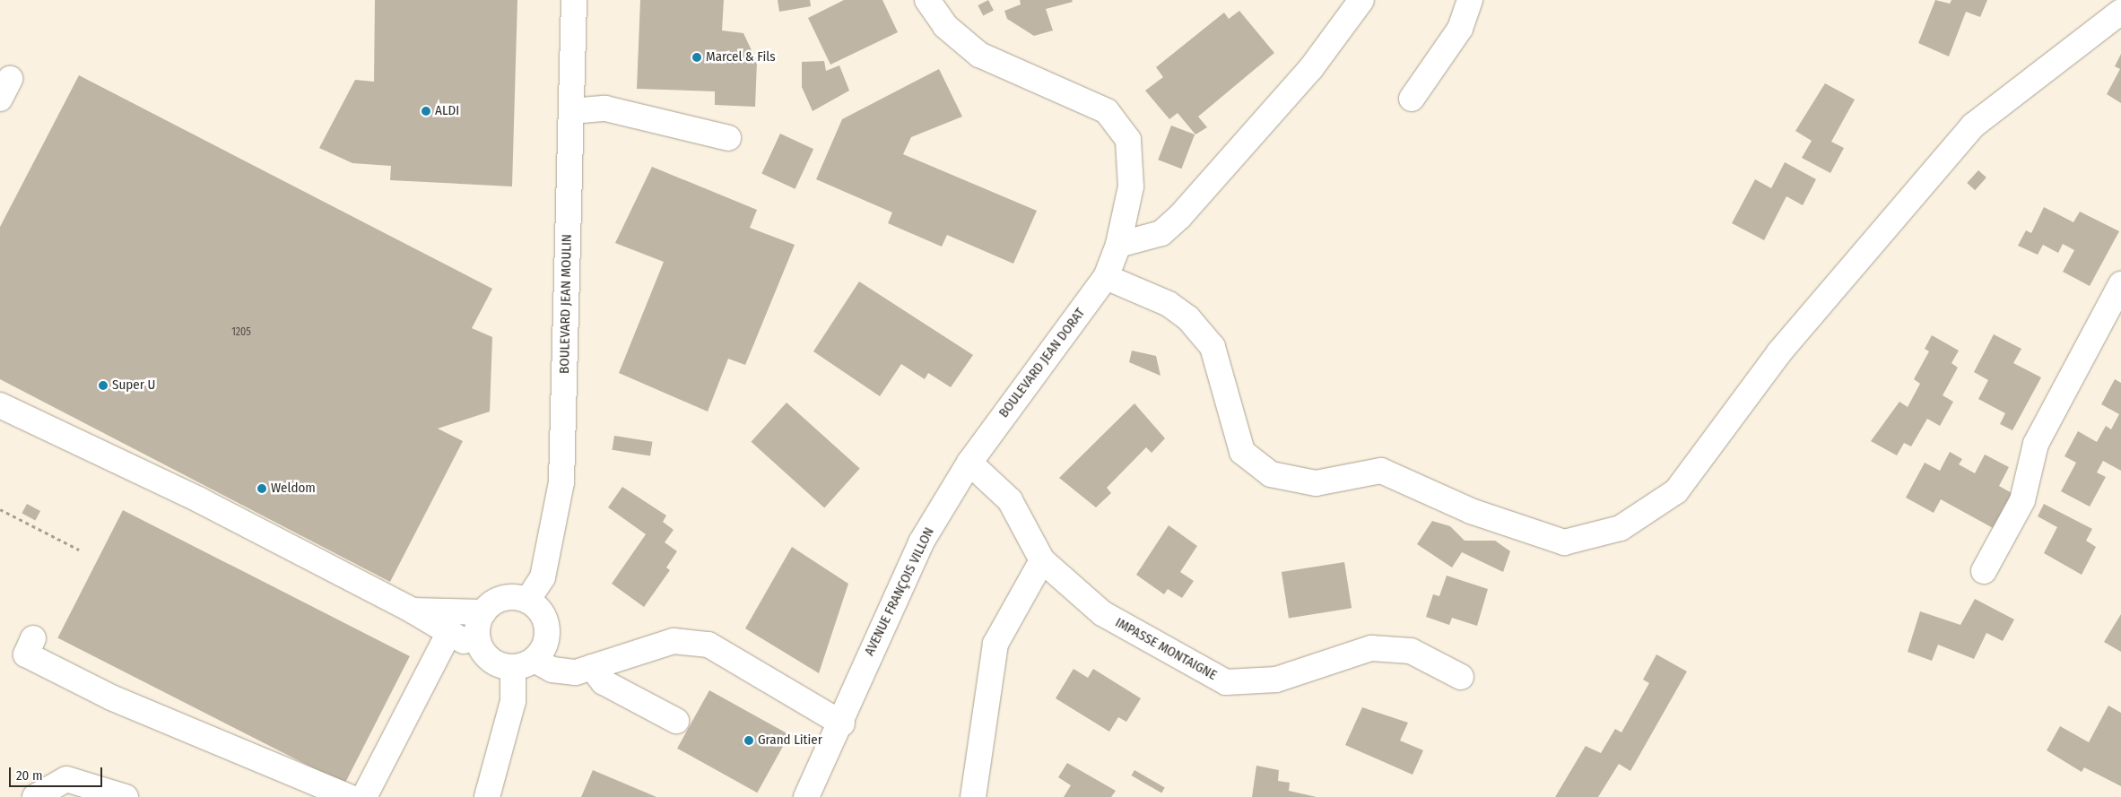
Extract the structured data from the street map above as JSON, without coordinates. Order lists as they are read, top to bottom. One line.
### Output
{"streets":{"street":["BOULEVARD JEAN MOULIN","BOULEVARD JEAN DORAT","AVENUE FRANÇOIS VILLON","IMPASSE MONTAIGNE"]},"crossings":[["BOULEVARD JEAN DORAT","AVENUE FRANÇOIS VILLON"]],"places":["Marcel & Fils","ALDI","Super U","Weldom","Grand Litier"],"house_numbers":["1205"],"scale_bar":"20 m"}
